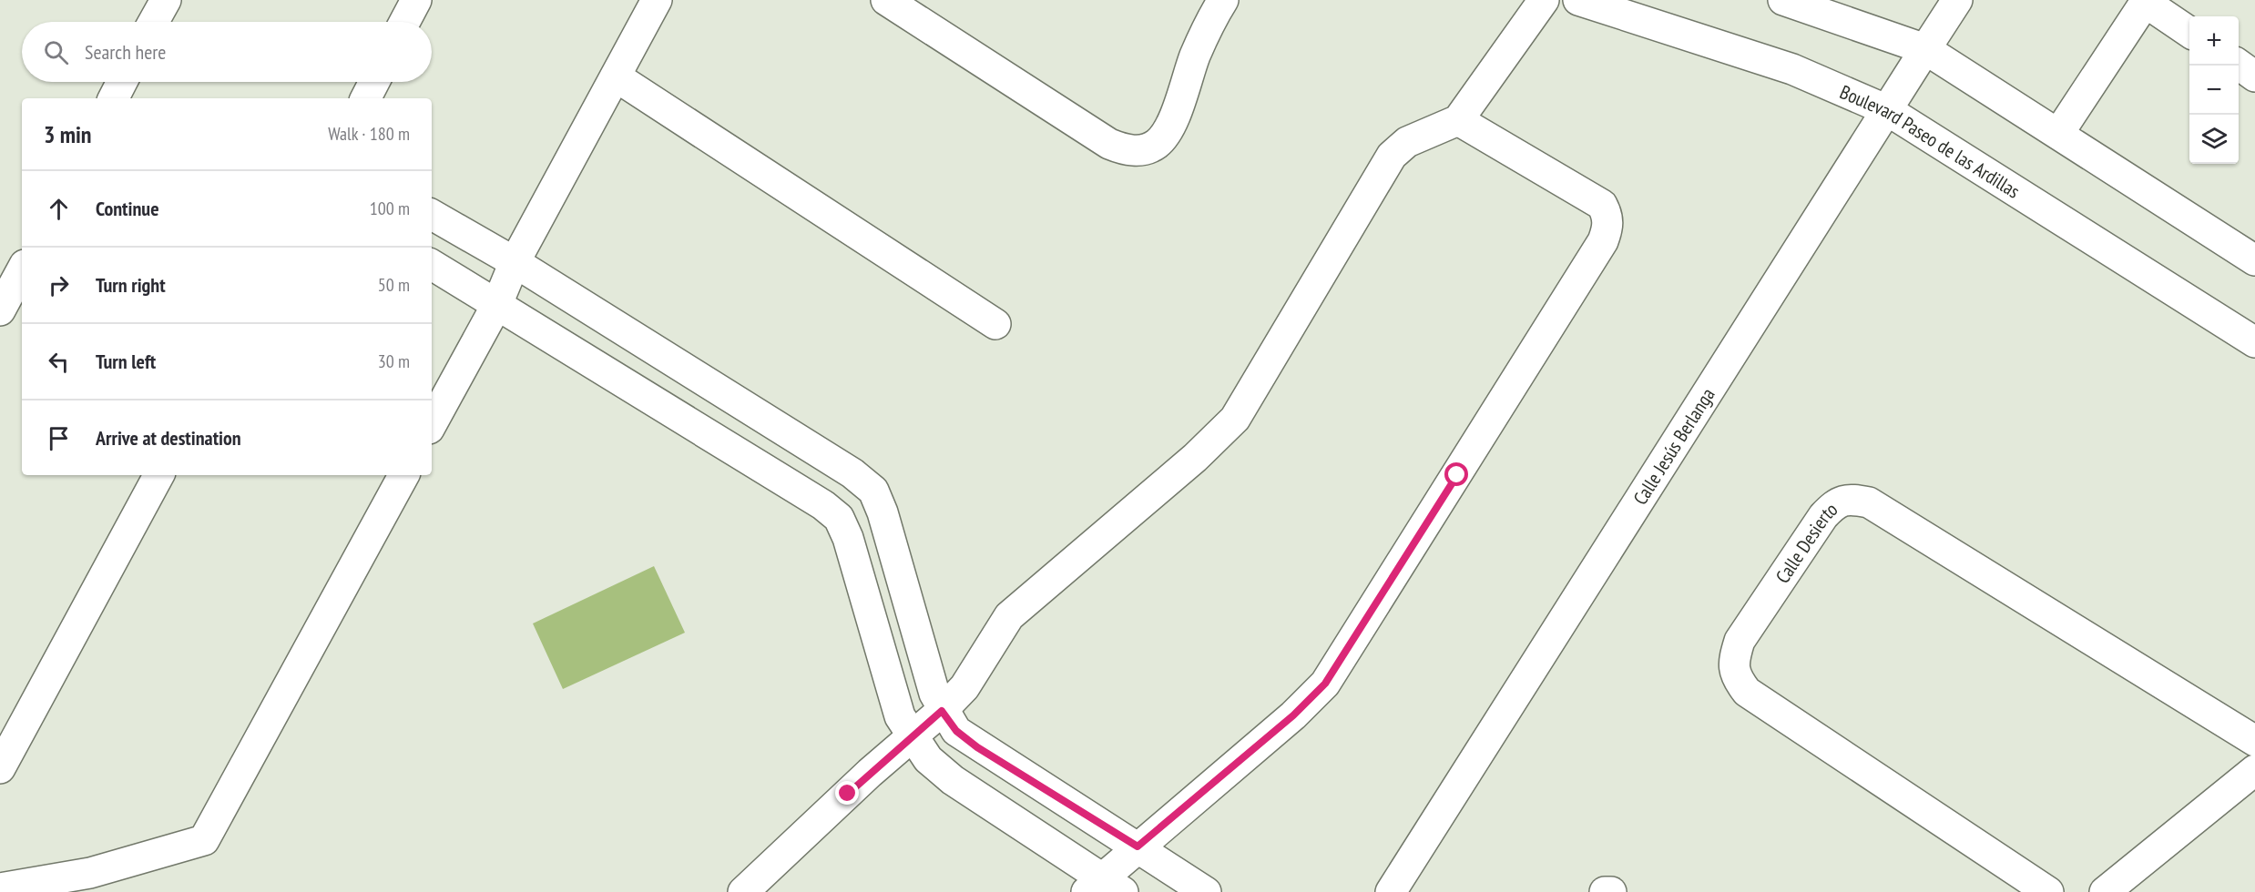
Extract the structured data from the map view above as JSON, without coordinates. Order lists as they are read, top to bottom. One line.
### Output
{"streets":{"street":["Boulevard Paseo de las Ardillas","Calle Jesús Berlanga","Calle Desierto"]},"crossings":[["Boulevard Paseo de las Ardillas","Calle Jesús Berlanga"]],"page":{"map_buttons":["+","−"],"search":"Search here","heading":["3 min","Walk · 180 m"],"list":[["Continue","100 m"],["Turn right","50 m"],["Turn left","30 m"],"Arrive at destination"]}}
